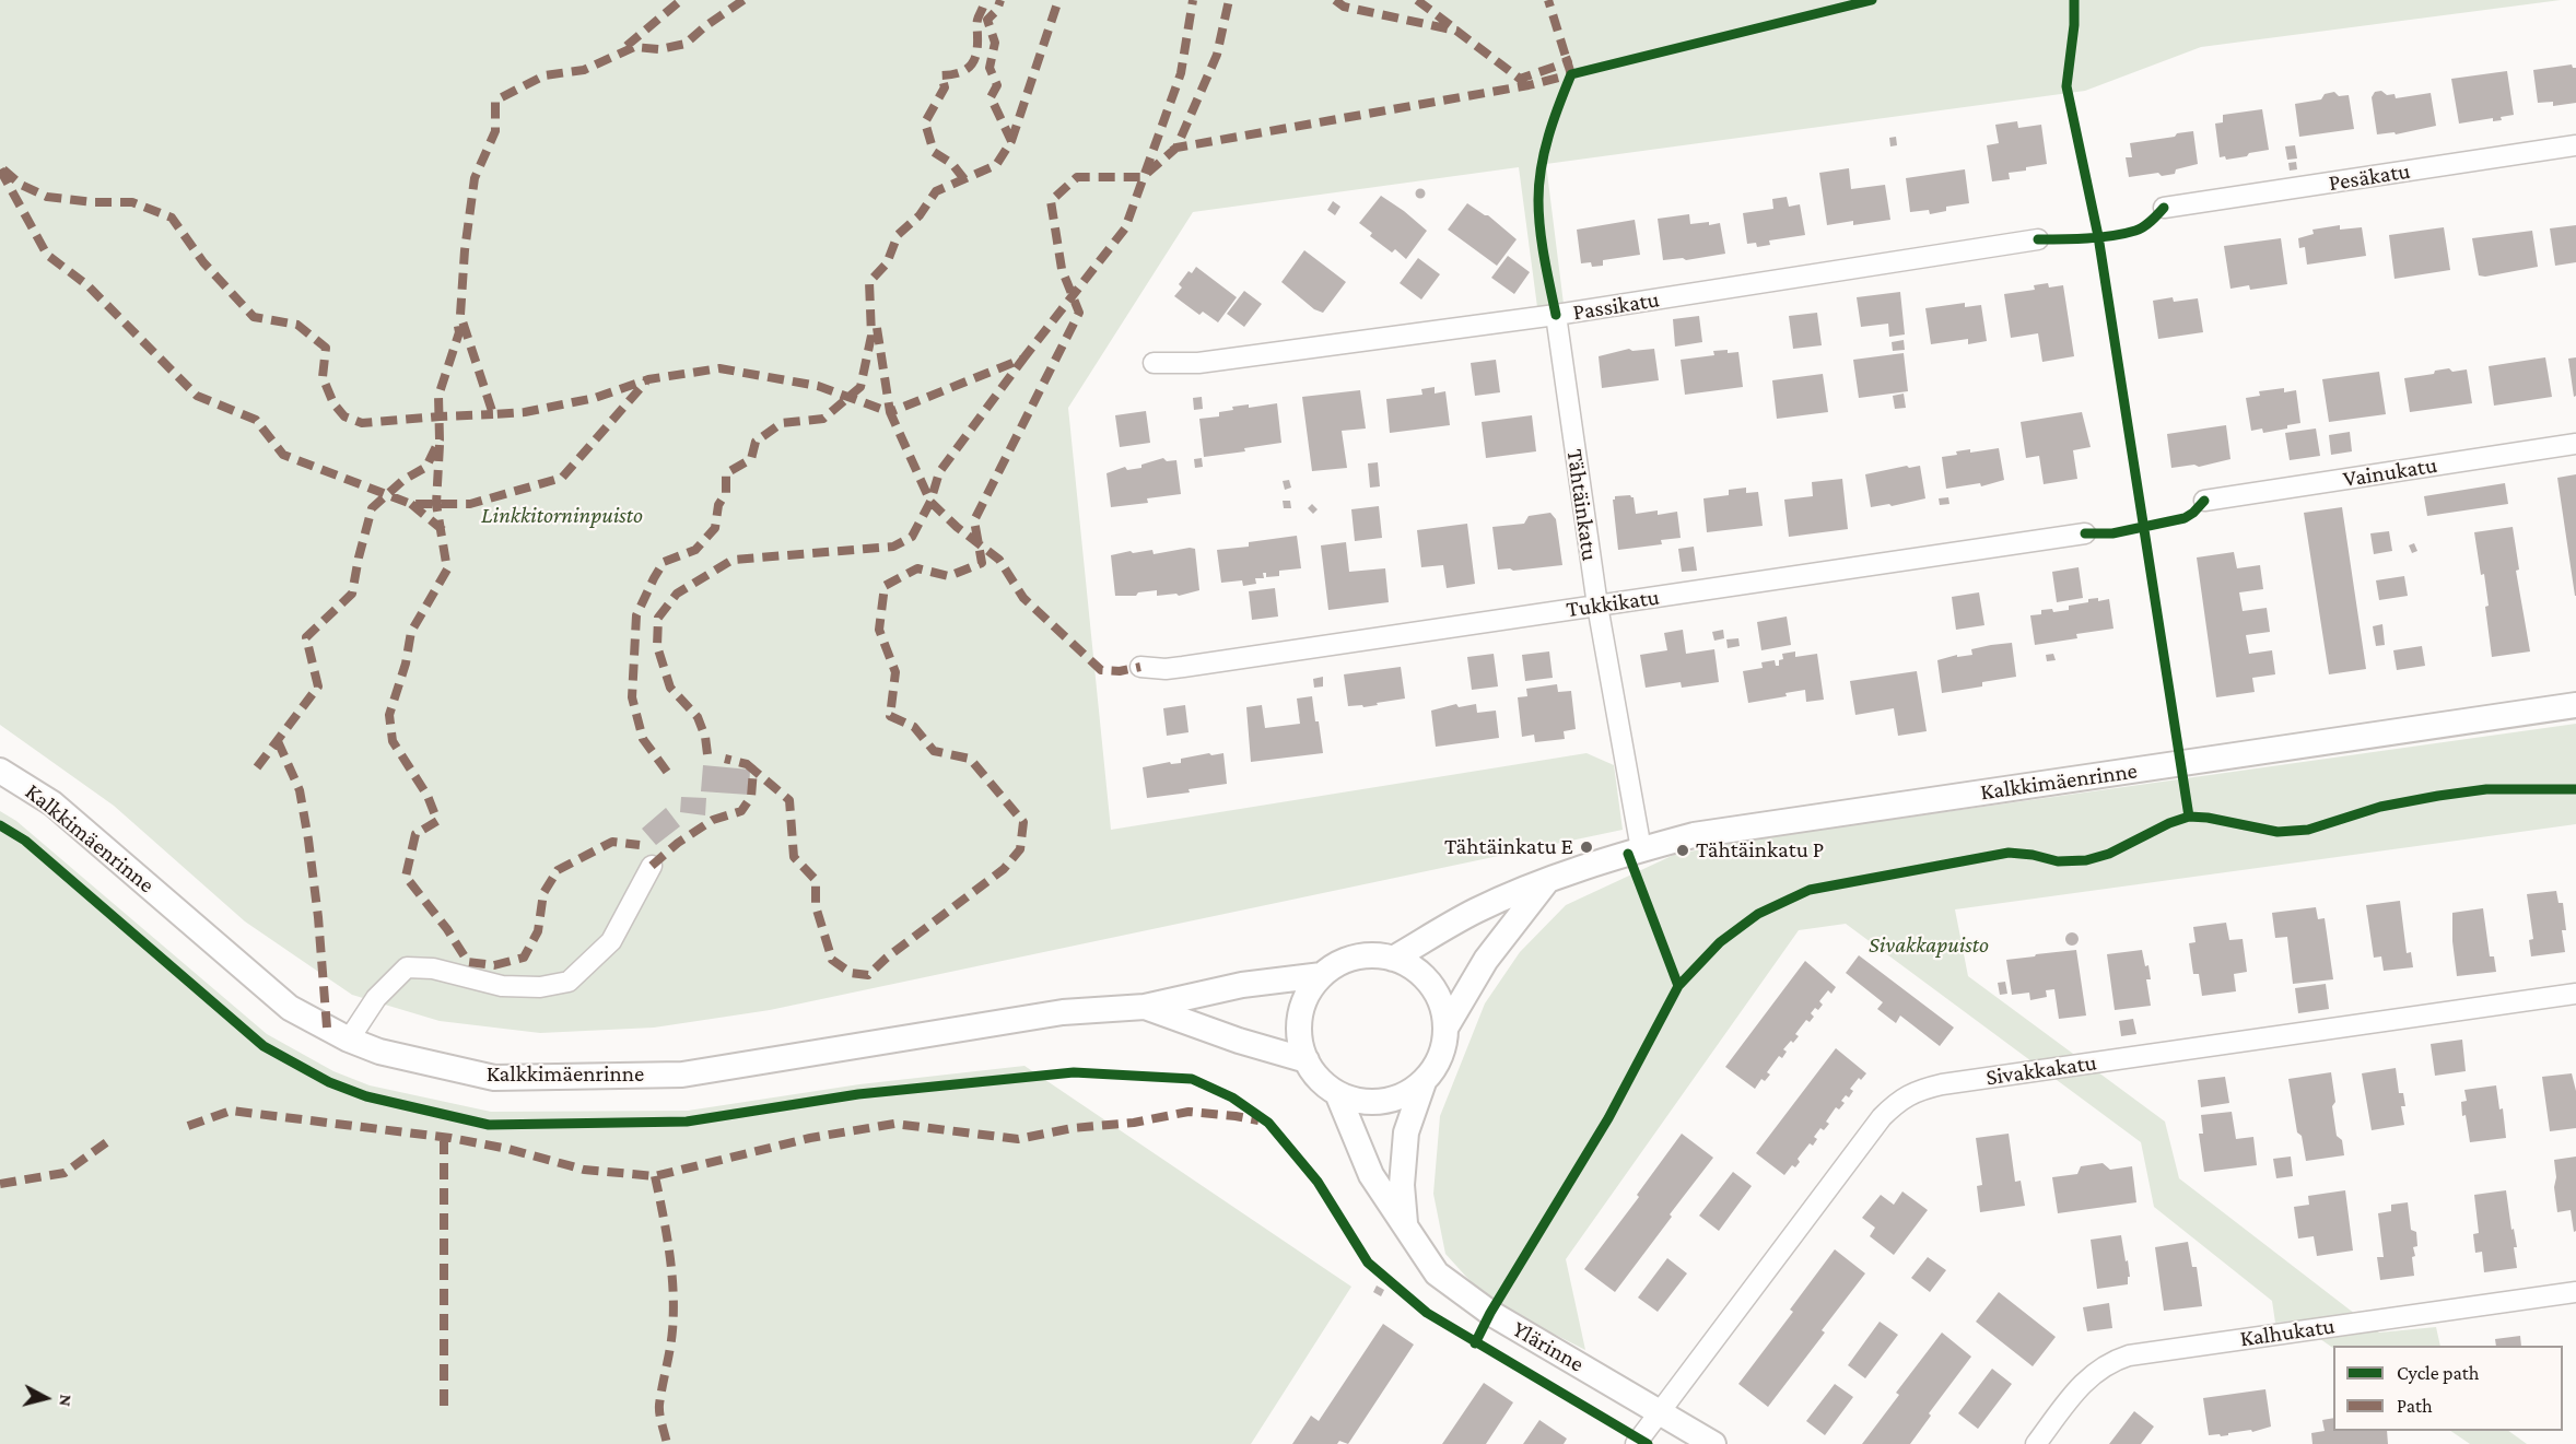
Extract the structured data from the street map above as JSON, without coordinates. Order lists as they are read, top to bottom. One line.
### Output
{"streets":{"street":["Pesäkatu","Passikatu","Vainukatu","Tähtäinkatu","Tukkikatu","Kalkkimäenrinne","Sivakkakatu","Kalhukatu","Ylärinne"]},"crossings":[["Passikatu","Tähtäinkatu"],["Tähtäinkatu","Tukkikatu"],["Tähtäinkatu","Kalkkimäenrinne"],["Kalkkimäenrinne","Ylärinne"],["Sivakkakatu","Ylärinne"]],"parks":["Linkkitorninpuisto","Sivakkapuisto"],"places":["Tähtäinkatu E","Tähtäinkatu P"],"legend":["Cycle path","Path"],"north":"right"}
